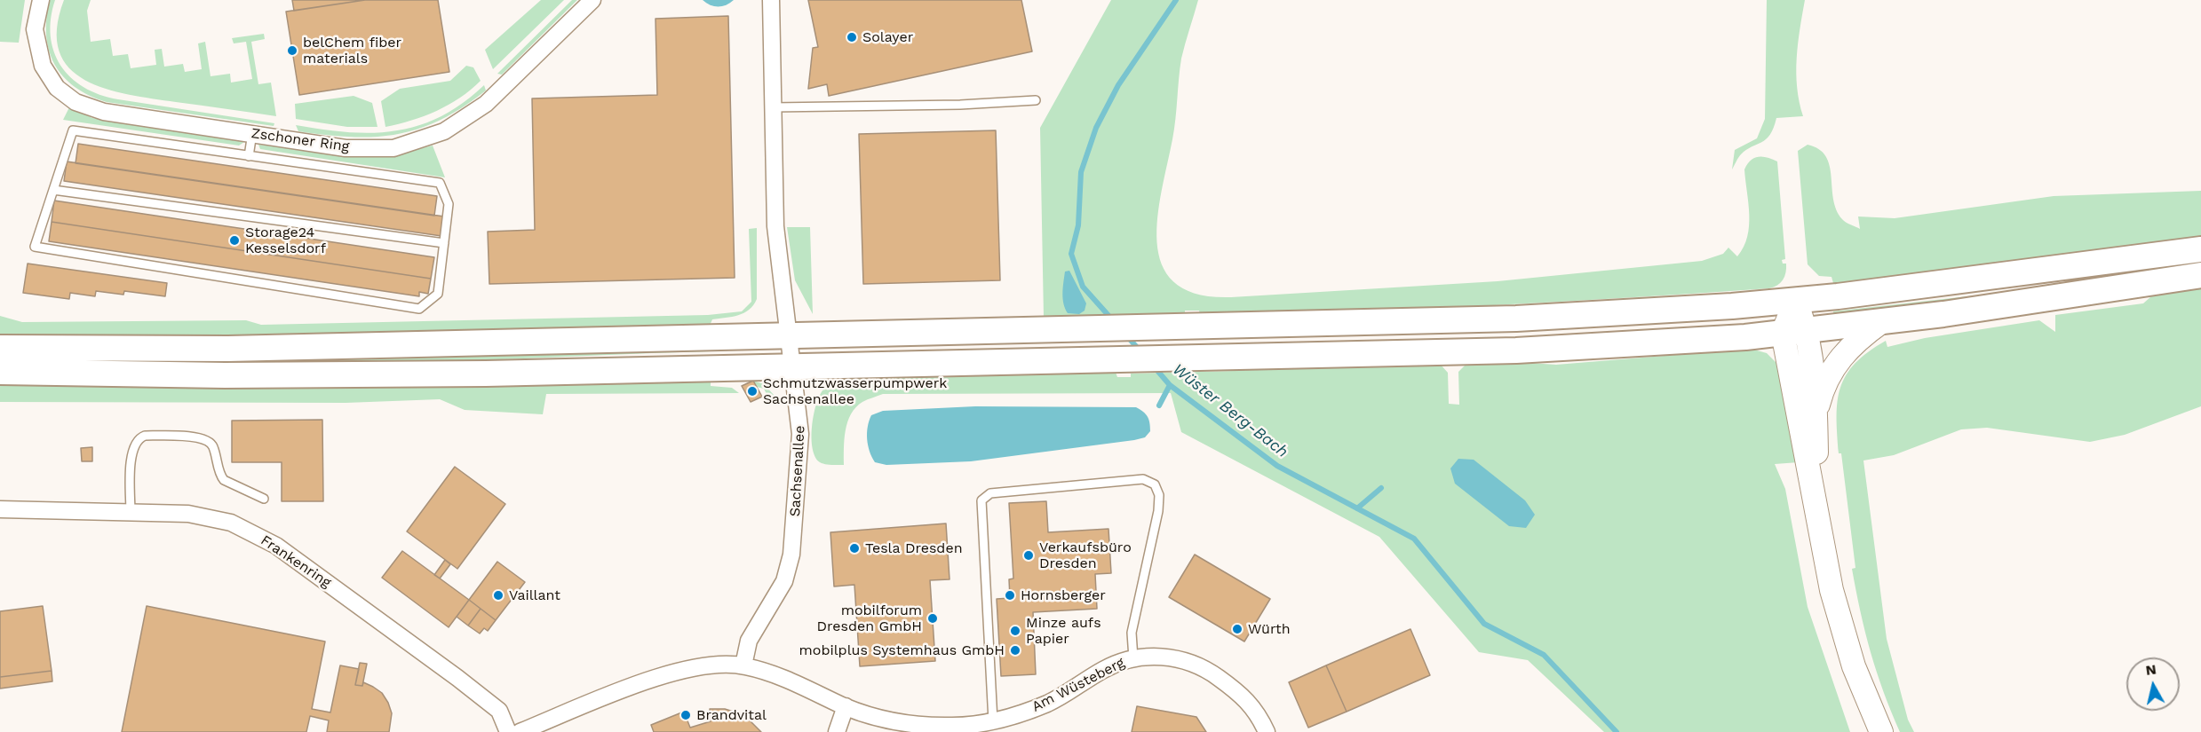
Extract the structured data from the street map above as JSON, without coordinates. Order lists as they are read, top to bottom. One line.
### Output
{"streets":{"street":["Zschoner Ring","Sachsenallee","Frankenring","Am Wüsteberg"]},"crossings":[["Sachsenallee","Am Wüsteberg"]],"water":["Wüster Berg-Bach"],"places":["Solayer","belChem fiber materials","Storage24 Kesselsdorf","Schmutzwasserpumpwerk Sachsenallee","Tesla Dresden","Verkaufsbüro Dresden","Vaillant","Hornsberger","mobilforum Dresden GmbH","Würth","Minze aufs Papier","mobilplus Systemhaus GmbH","Brandvital"],"north":"top"}
